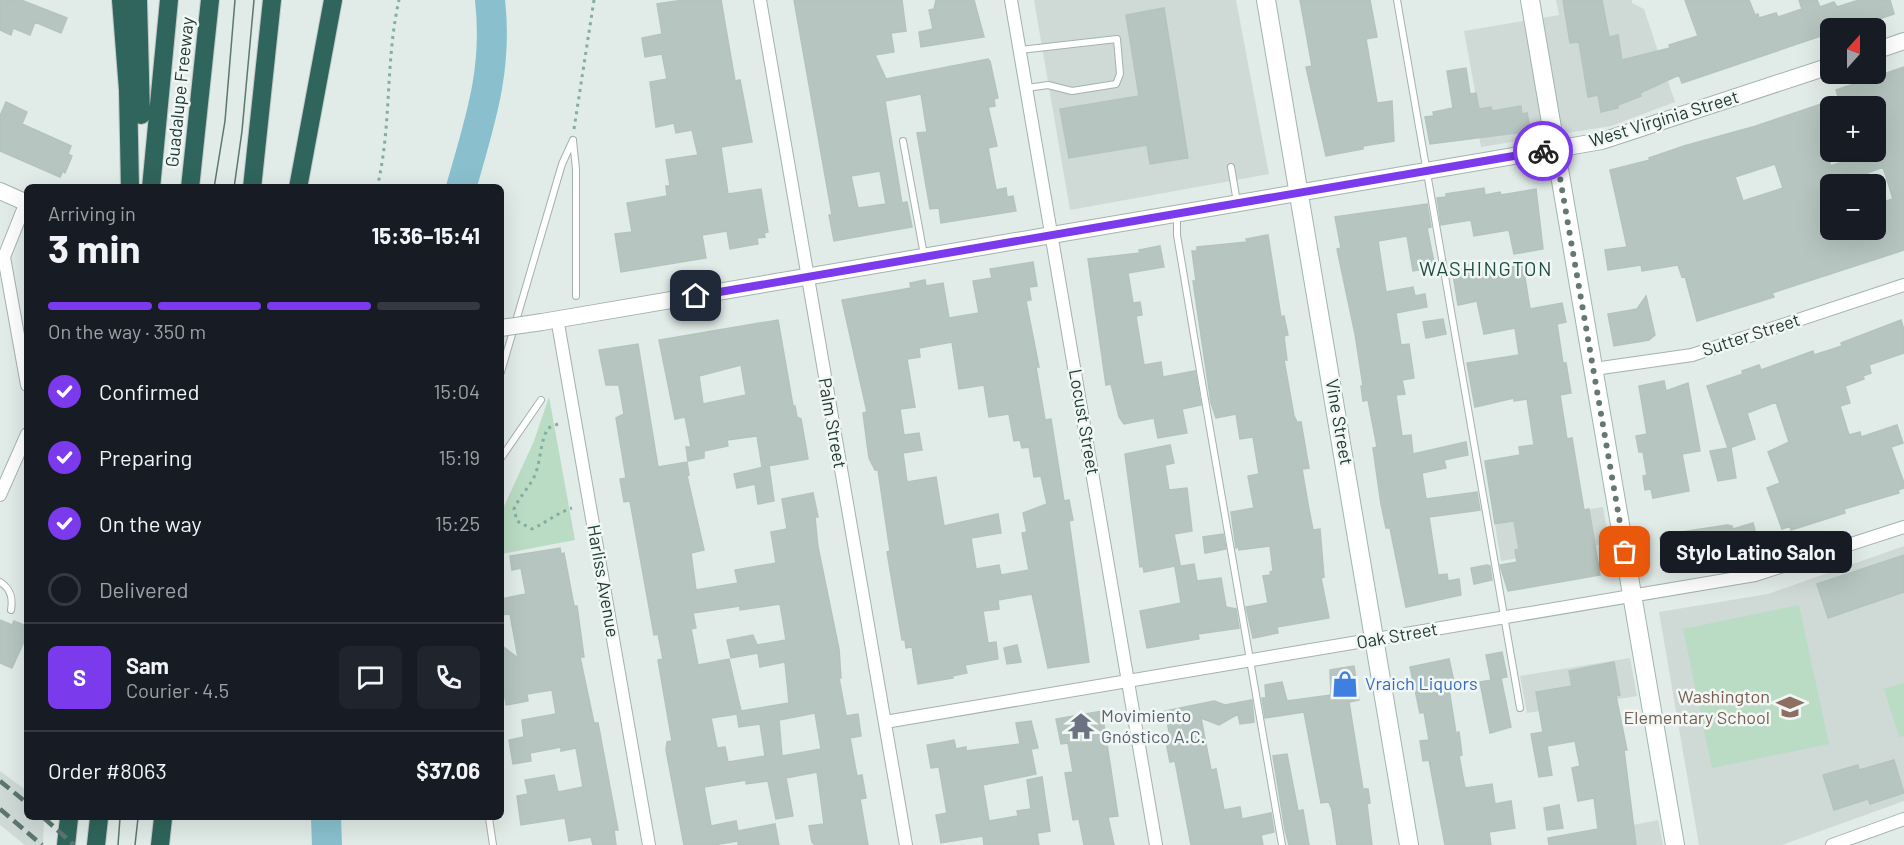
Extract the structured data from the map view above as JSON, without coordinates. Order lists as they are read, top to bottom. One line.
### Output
{"streets":{"highway":["Guadalupe Freeway"],"main road":["Vine Street"],"street":["West Virginia Street","Sutter Street","Locust Street","Palm Street","Harliss Avenue","Oak Street"]},"crossings":[["West Virginia Street","Locust Street"],["West Virginia Street","Vine Street"],["West Virginia Street","Palm Street"],["West Virginia Street","Harliss Avenue"],["Locust Street","Oak Street"],["Vine Street","Oak Street"],["Palm Street","Oak Street"]],"districts":["WASHINGTON"],"places":{"other":["Stylo Latino Salon"],"shop":["Vraich Liquors"],"school or university":["Washington Elementary School"],"temple":["Movimiento Gnóstico A.C."]},"north":"top","page":{"map_buttons":["+","−"],"heading":["3 min","Arriving in","15:36–15:41"],"panel":["Sam","Courier · 4.5","Order #8063","$37.06"],"bar":"On the way · 350 m","list":[["Confirmed","15:04"],["Preparing","15:19"],["On the way","15:25"],"Delivered"],"bubble":"Stylo Latino Salon","round":"S"}}
